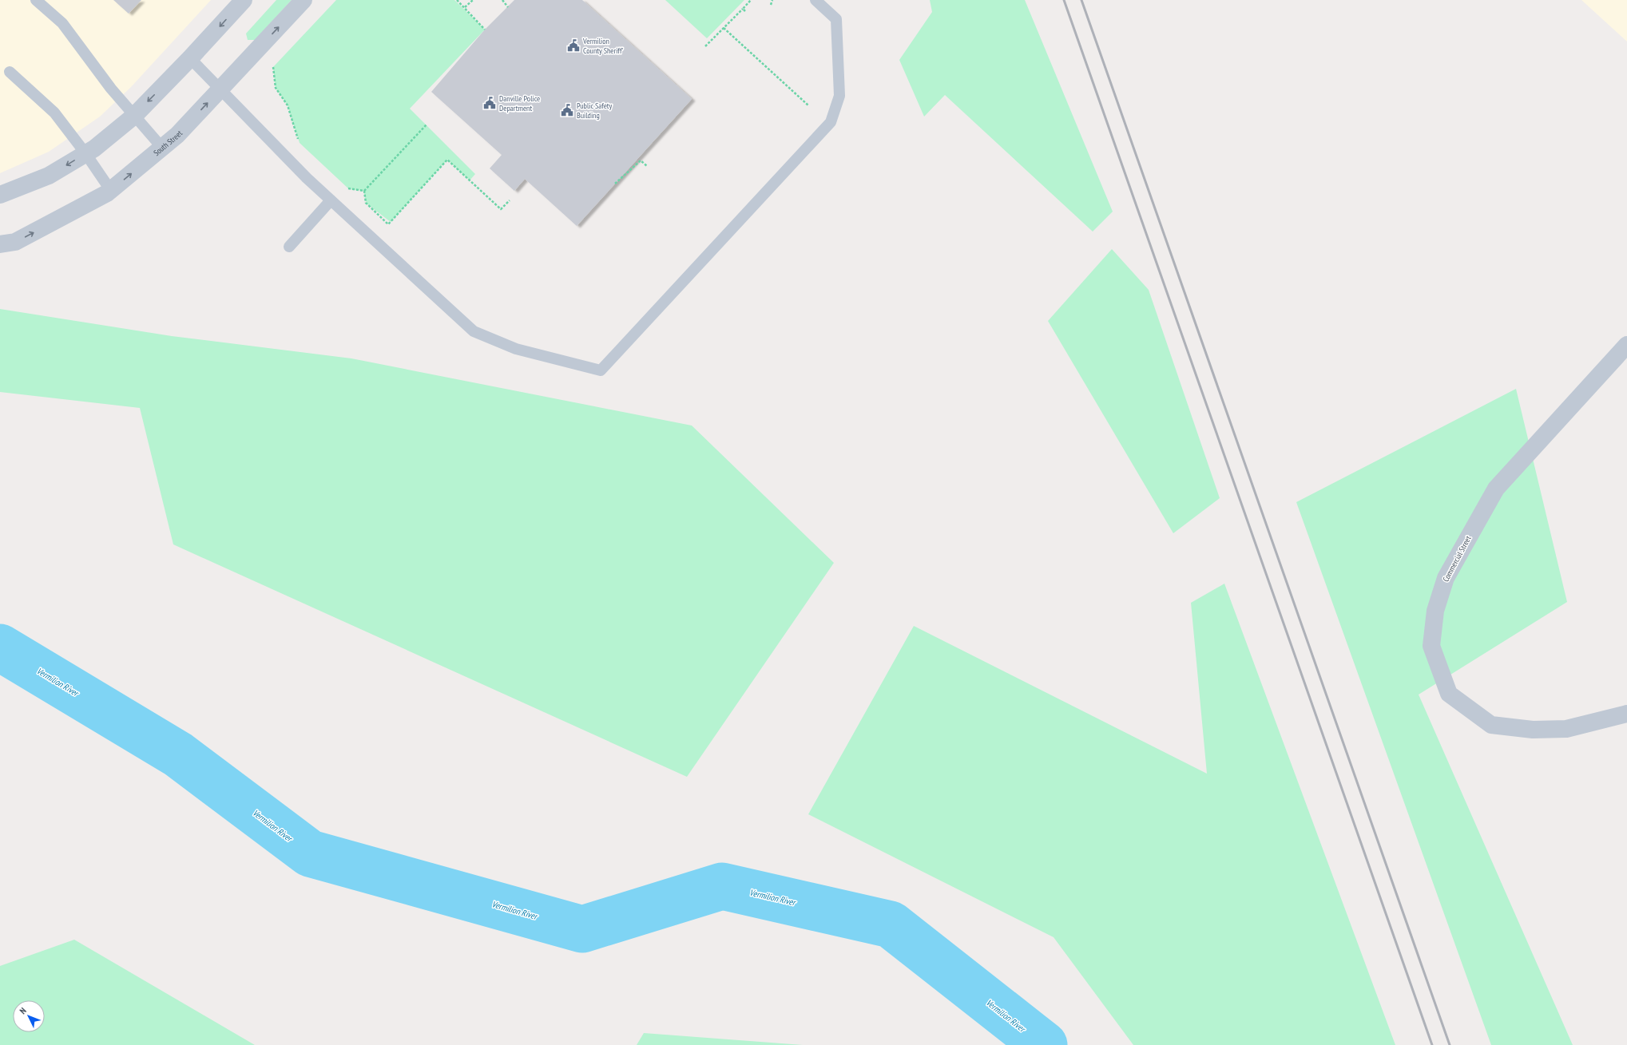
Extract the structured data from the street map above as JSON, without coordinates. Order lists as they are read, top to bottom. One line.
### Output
{"streets":{"street":["South Street","Commercial Street"]},"water":["Vermilion River"],"places":{"public building":["Vermilion County Sheriff'","Danville Police Department","Public Safety Building"]},"north":"top left"}
